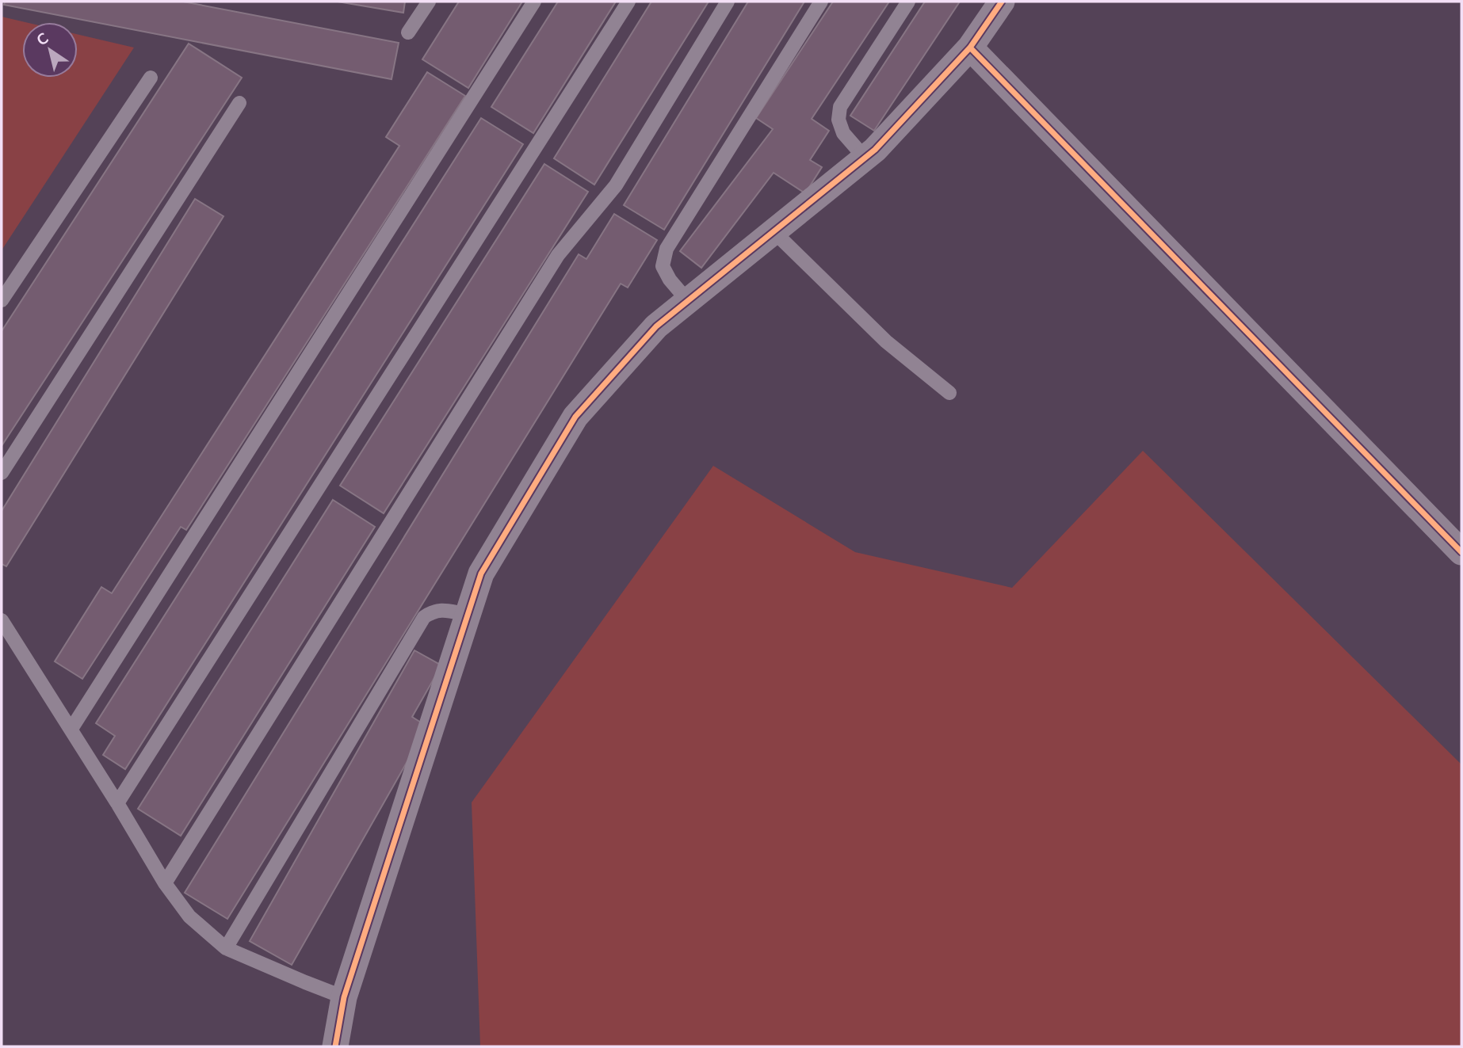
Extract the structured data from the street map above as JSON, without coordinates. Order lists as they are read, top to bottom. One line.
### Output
{"north":"top left"}
